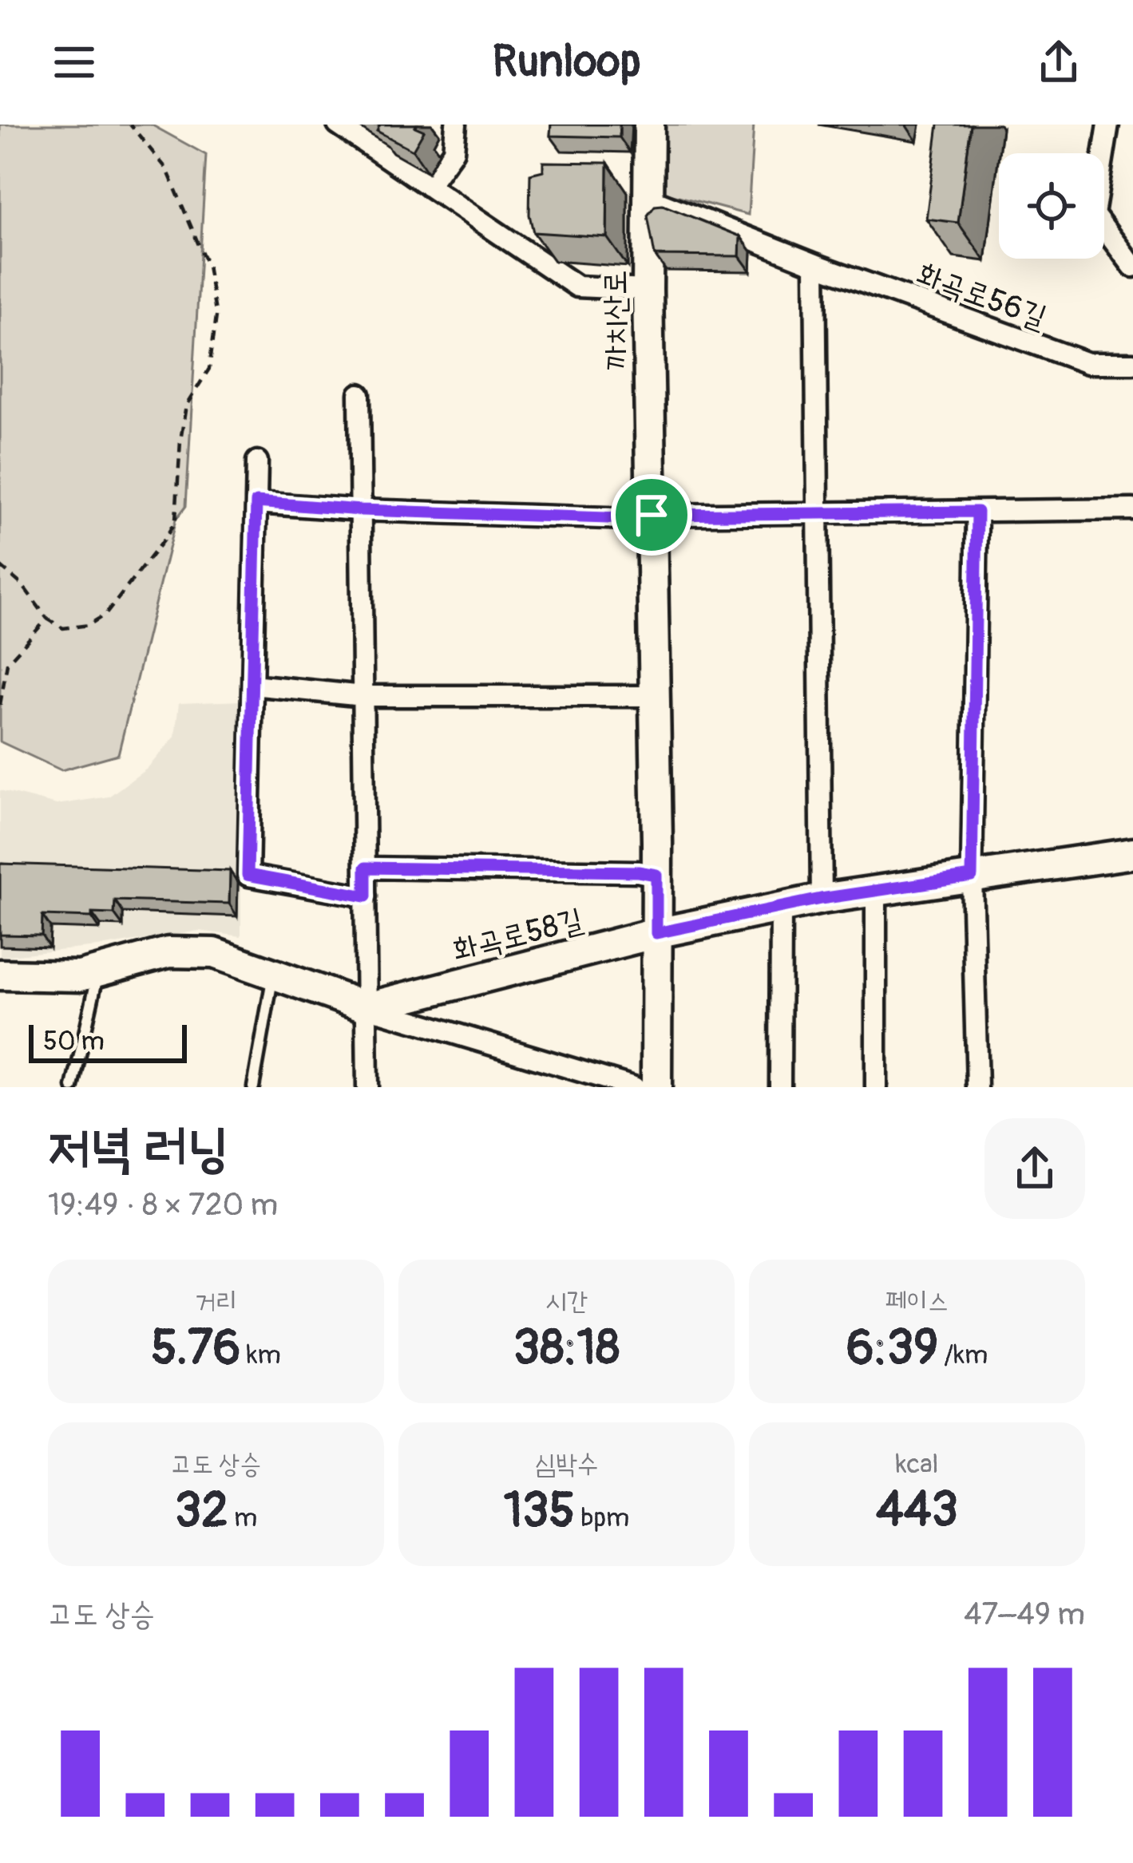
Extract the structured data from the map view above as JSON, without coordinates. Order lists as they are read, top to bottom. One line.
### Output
{"streets":{"street":["화곡로56길","까치산로","화곡로58길"]},"crossings":[["화곡로56길","까치산로"],["까치산로","화곡로58길"]],"scale_bar":"50 m","page":{"header":"Runloop","scale":"50 m","heading":["저녁 러닝","19:49 · 8 × 720 m"],"stats":[["거리","5.76 km"],["시간","38:18"],["페이스","6:39 /km"],["고도 상승","32 m"],["심박수","135 bpm"],["kcal","443"]],"chart":["고도 상승","47–49 m"]}}
